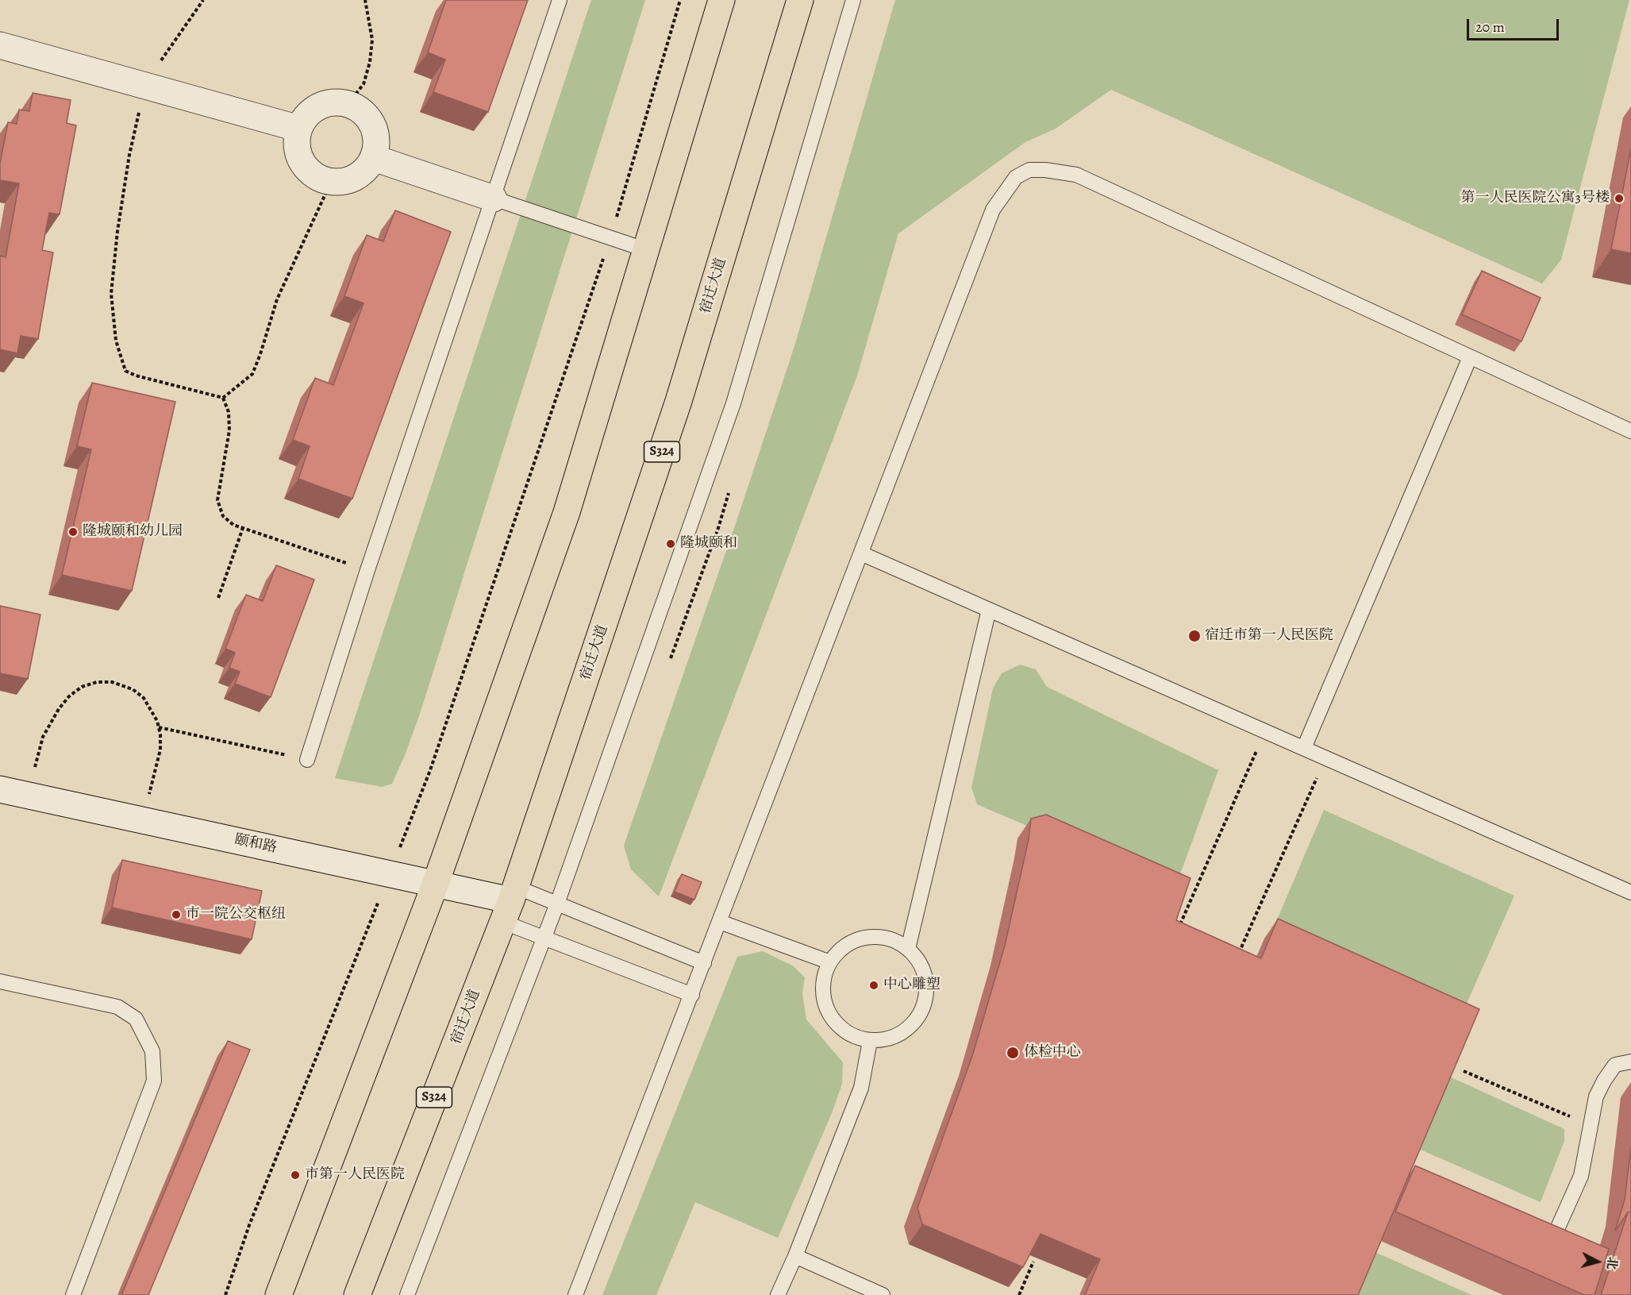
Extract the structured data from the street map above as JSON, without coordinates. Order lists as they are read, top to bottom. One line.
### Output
{"streets":{"main road":["宿迁大道","S324"],"street":["颐和路"]},"crossings":[["宿迁大道","颐和路"]],"places":["第一人民医院公寓3号楼","隆城颐和幼儿园","隆城颐和","宿迁市第一人民医院","市一院公交枢纽","中心雕塑","体检中心","市第一人民医院"],"scale_bar":"20 m","north":"right"}
